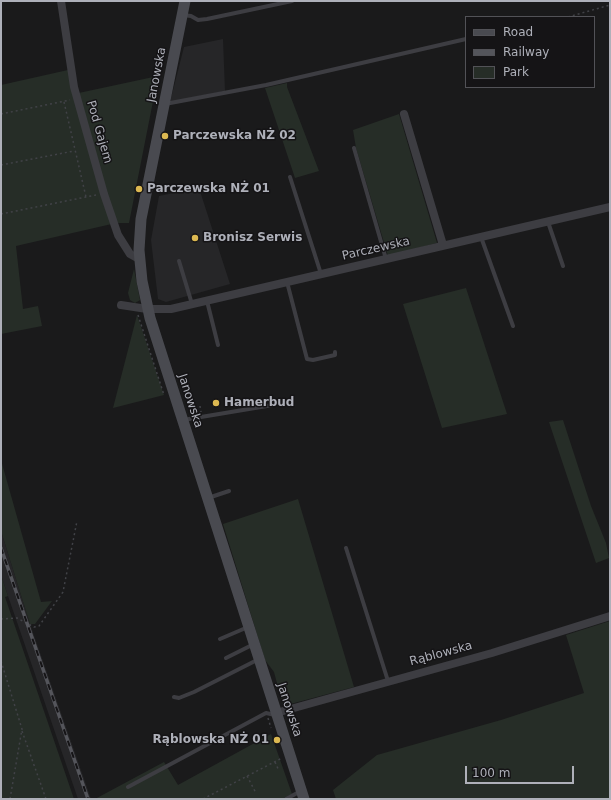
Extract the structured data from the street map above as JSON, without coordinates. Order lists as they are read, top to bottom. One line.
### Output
{"streets":{"street":["Janowska","Pod Gajem","Parczewska","Rąblowska"]},"crossings":[["Janowska","Pod Gajem"],["Janowska","Parczewska"],["Janowska","Rąblowska"]],"places":["Parczewska NŻ 02","Parczewska NŻ 01","Bronisz Serwis","Hamerbud","Rąblowska NŻ 01"],"legend":["Road","Railway","Park"],"scale_bar":"100 m"}
